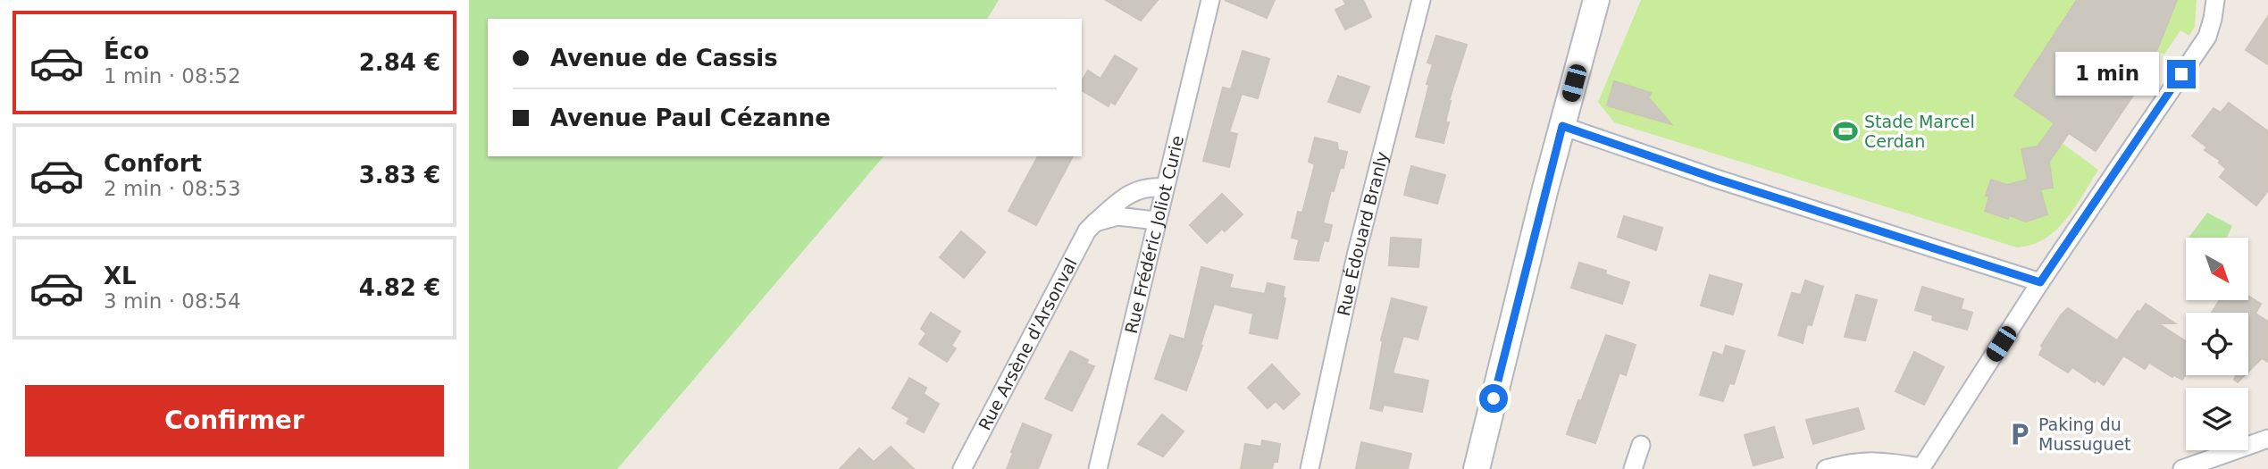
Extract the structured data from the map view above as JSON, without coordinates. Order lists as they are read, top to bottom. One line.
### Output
{"streets":{"street":["Rue Frédéric Joliot Curie","Rue Édouard Branly","Rue Arsène d'Arsonval"]},"crossings":[["Rue Frédéric Joliot Curie","Rue Arsène d'Arsonval"]],"places":{"sports":["Stade Marcel Cerdan"],"parking":["Paking du Mussuguet"]},"north":"bottom right","page":{"list":[{"name":"Éco","note":"1 min · 08:52","value":"2.84 €"},{"name":"Confort","note":"2 min · 08:53","value":"3.83 €"},{"name":"XL","note":"3 min · 08:54","value":"4.82 €"}],"banner":["Avenue de Cassis","Avenue Paul Cézanne"],"bubble":"1 min","buttons":"Confirmer"}}
